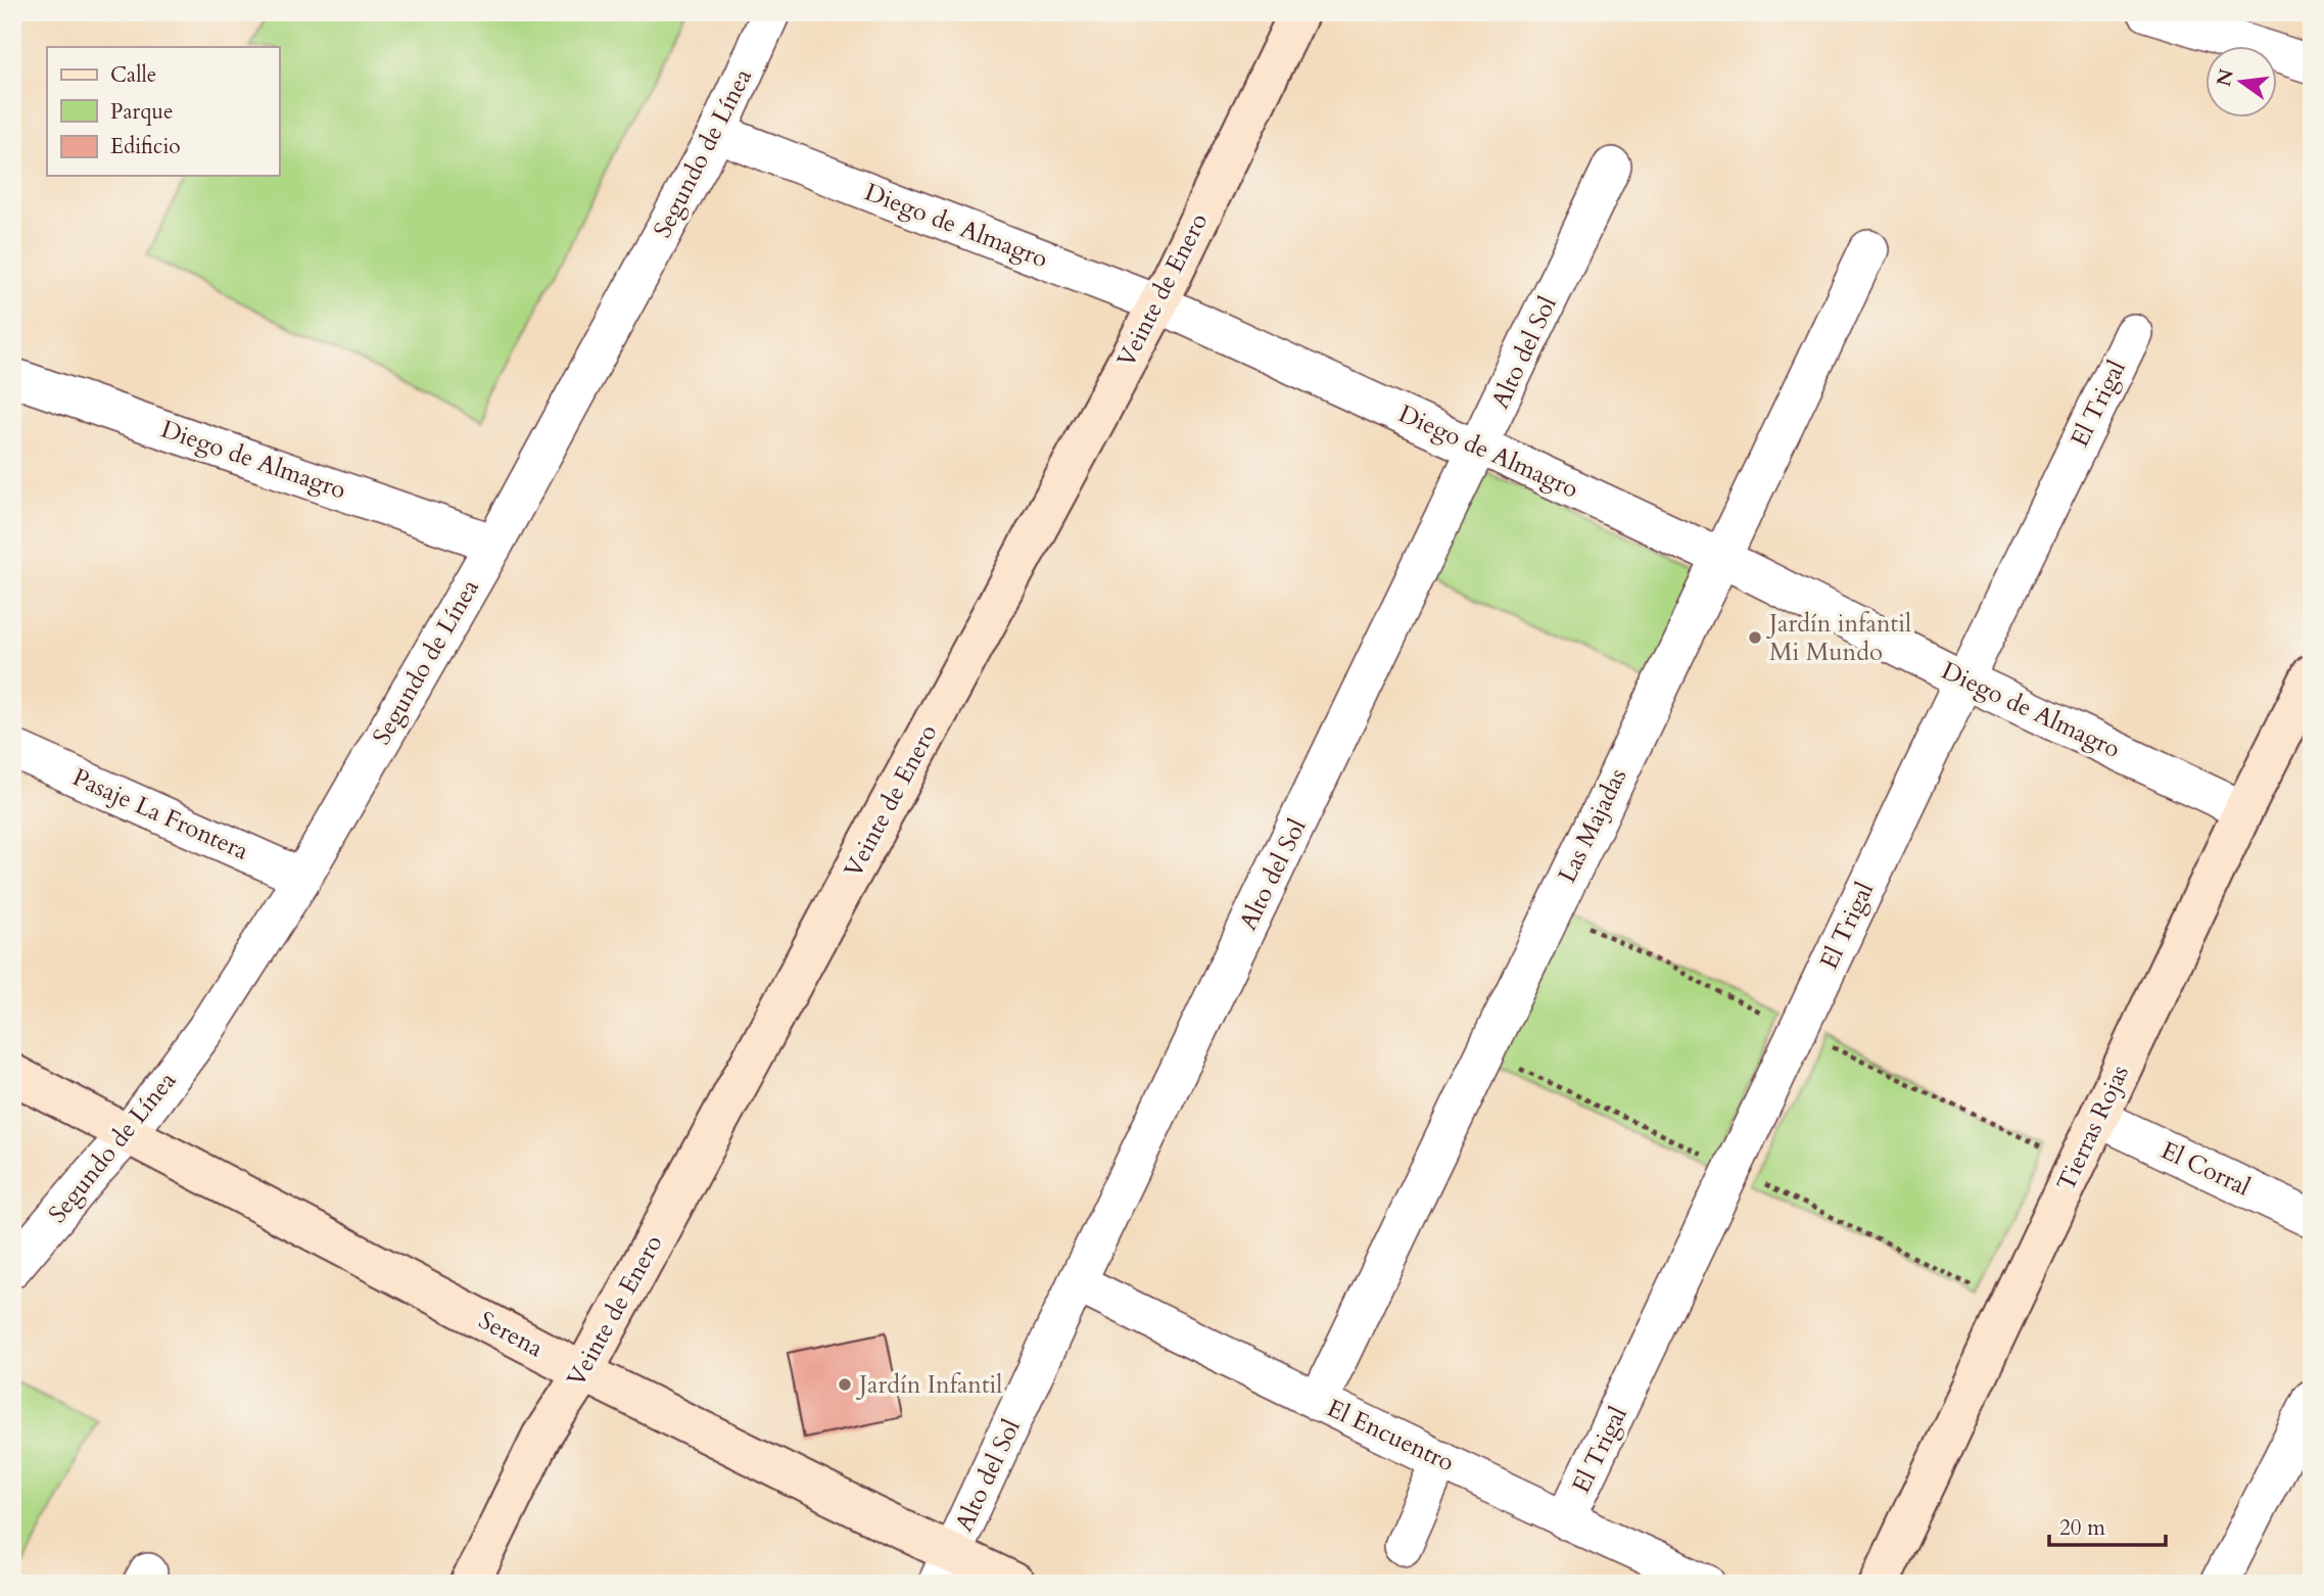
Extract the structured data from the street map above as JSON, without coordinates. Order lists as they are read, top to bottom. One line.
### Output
{"streets":{"street":["Segundo de Línea","Diego de Almagro","Veinte de Enero","Alto del Sol","El Trigal","Pasaje La Frontera","Las Majadas","Tierras Rojas","El Corral","Serena","El Encuentro"]},"crossings":[["Segundo de Línea","Diego de Almagro"],["Segundo de Línea","Pasaje La Frontera"],["Segundo de Línea","Serena"],["Diego de Almagro","Veinte de Enero"],["Diego de Almagro","Alto del Sol"],["Diego de Almagro","El Trigal"],["Diego de Almagro","Las Majadas"],["Diego de Almagro","Tierras Rojas"],["Veinte de Enero","Serena"],["Alto del Sol","Serena"],["Alto del Sol","El Encuentro"],["El Trigal","El Encuentro"],["Las Majadas","El Encuentro"],["Tierras Rojas","El Corral"]],"places":["Jardín infantil Mi Mundo","Jardín Infantil"],"legend":["Calle","Parque","Edificio"],"scale_bar":"20 m","north":"left"}
